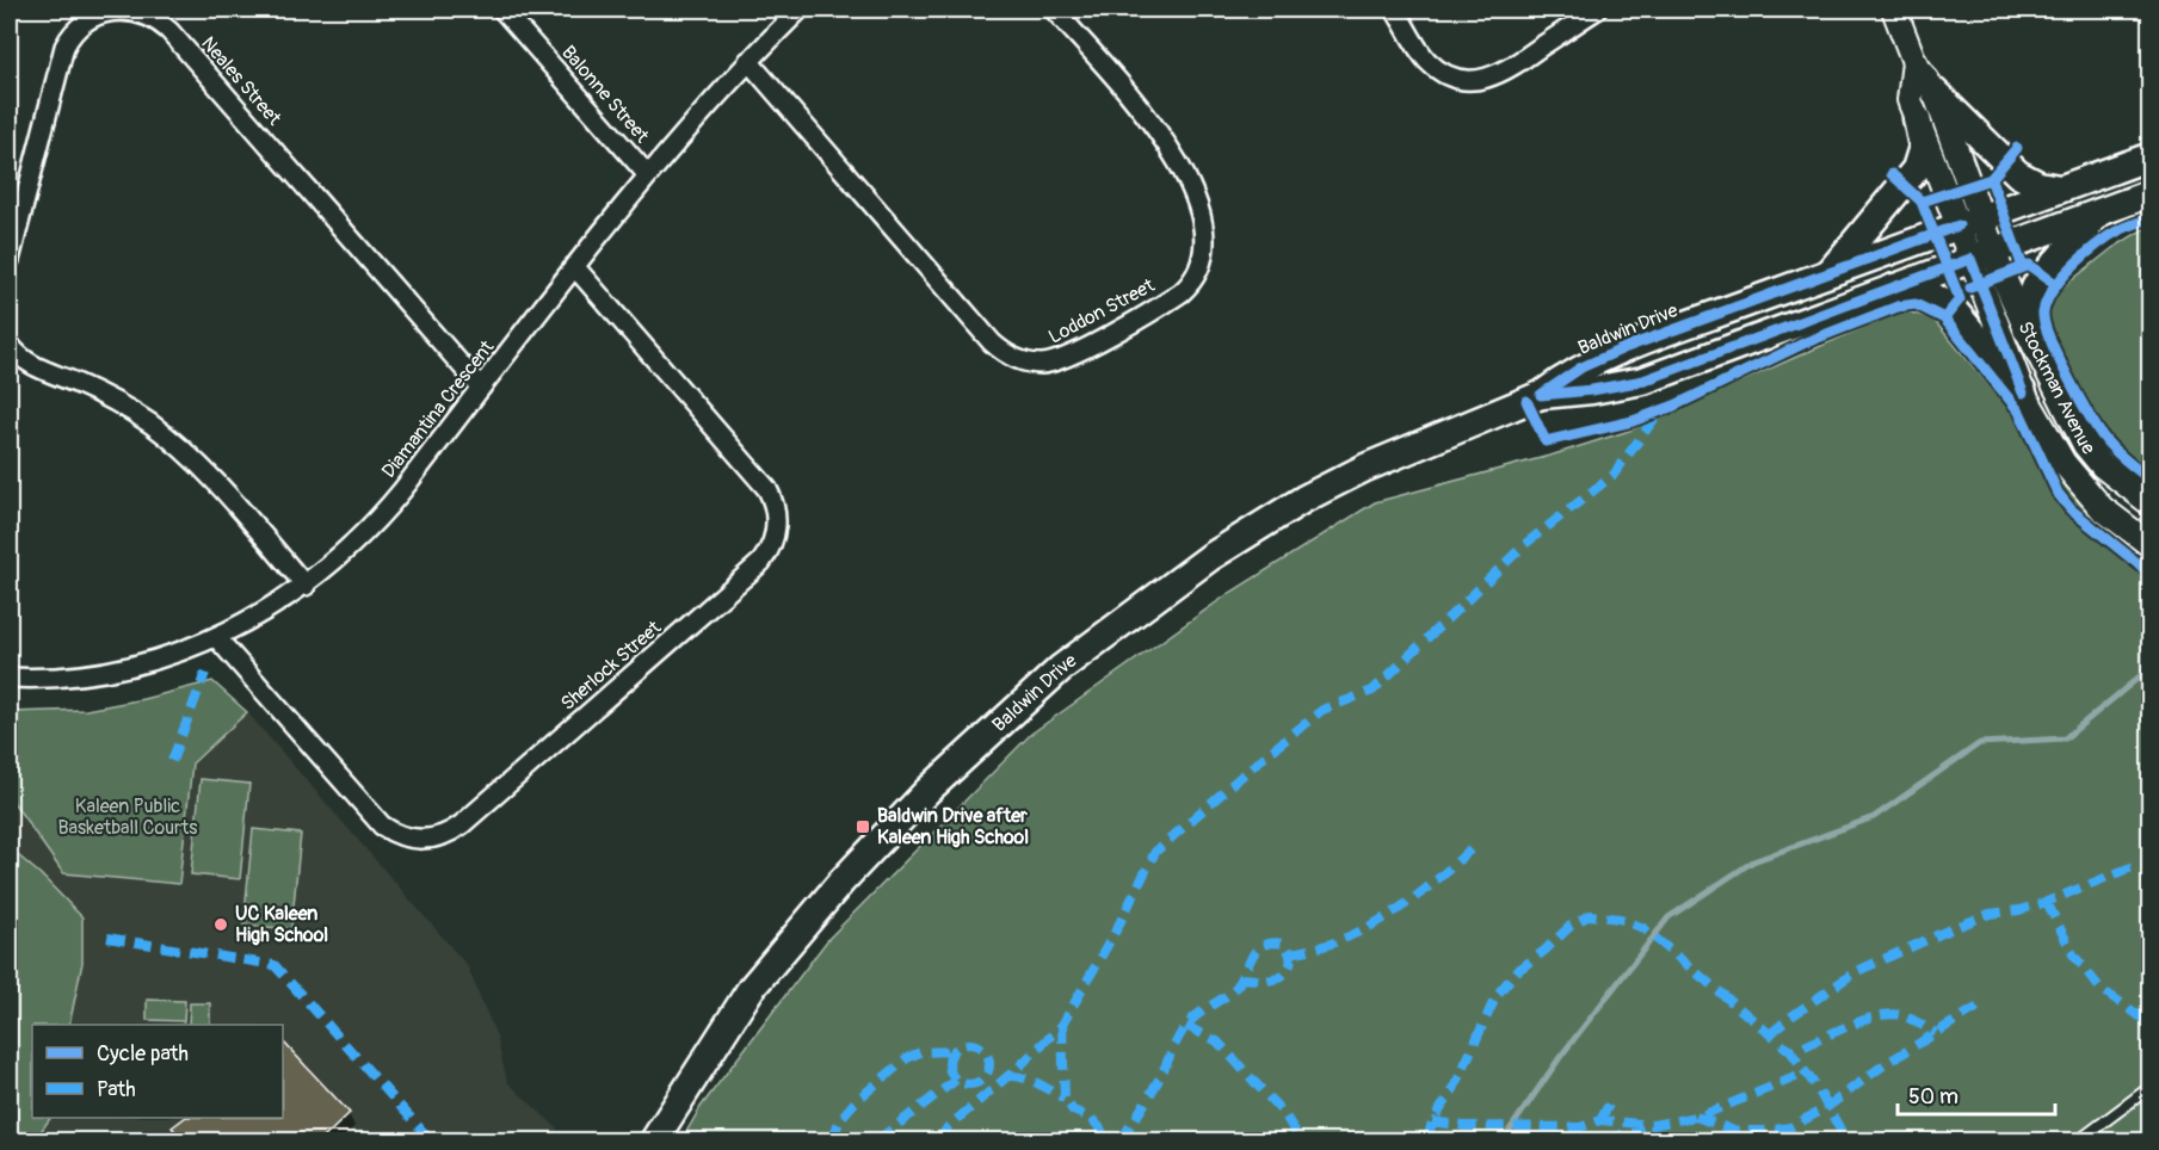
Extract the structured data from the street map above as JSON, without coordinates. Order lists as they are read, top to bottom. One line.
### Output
{"streets":{"main road":["Baldwin Drive"],"street":["Neales Street","Balonne Street","Loddon Street","Stockman Avenue","Diamantina Crescent","Sherlock Street"]},"crossings":[["Neales Street","Diamantina Crescent"],["Balonne Street","Diamantina Crescent"],["Loddon Street","Diamantina Crescent"],["Baldwin Drive","Stockman Avenue"],["Diamantina Crescent","Sherlock Street"]],"parks":["Kaleen Public Basketball Courts"],"places":{"transit":["Baldwin Drive after Kaleen High School"],"other":["UC Kaleen High School"]},"legend":["Cycle path","Path"],"scale_bar":"50 m"}
